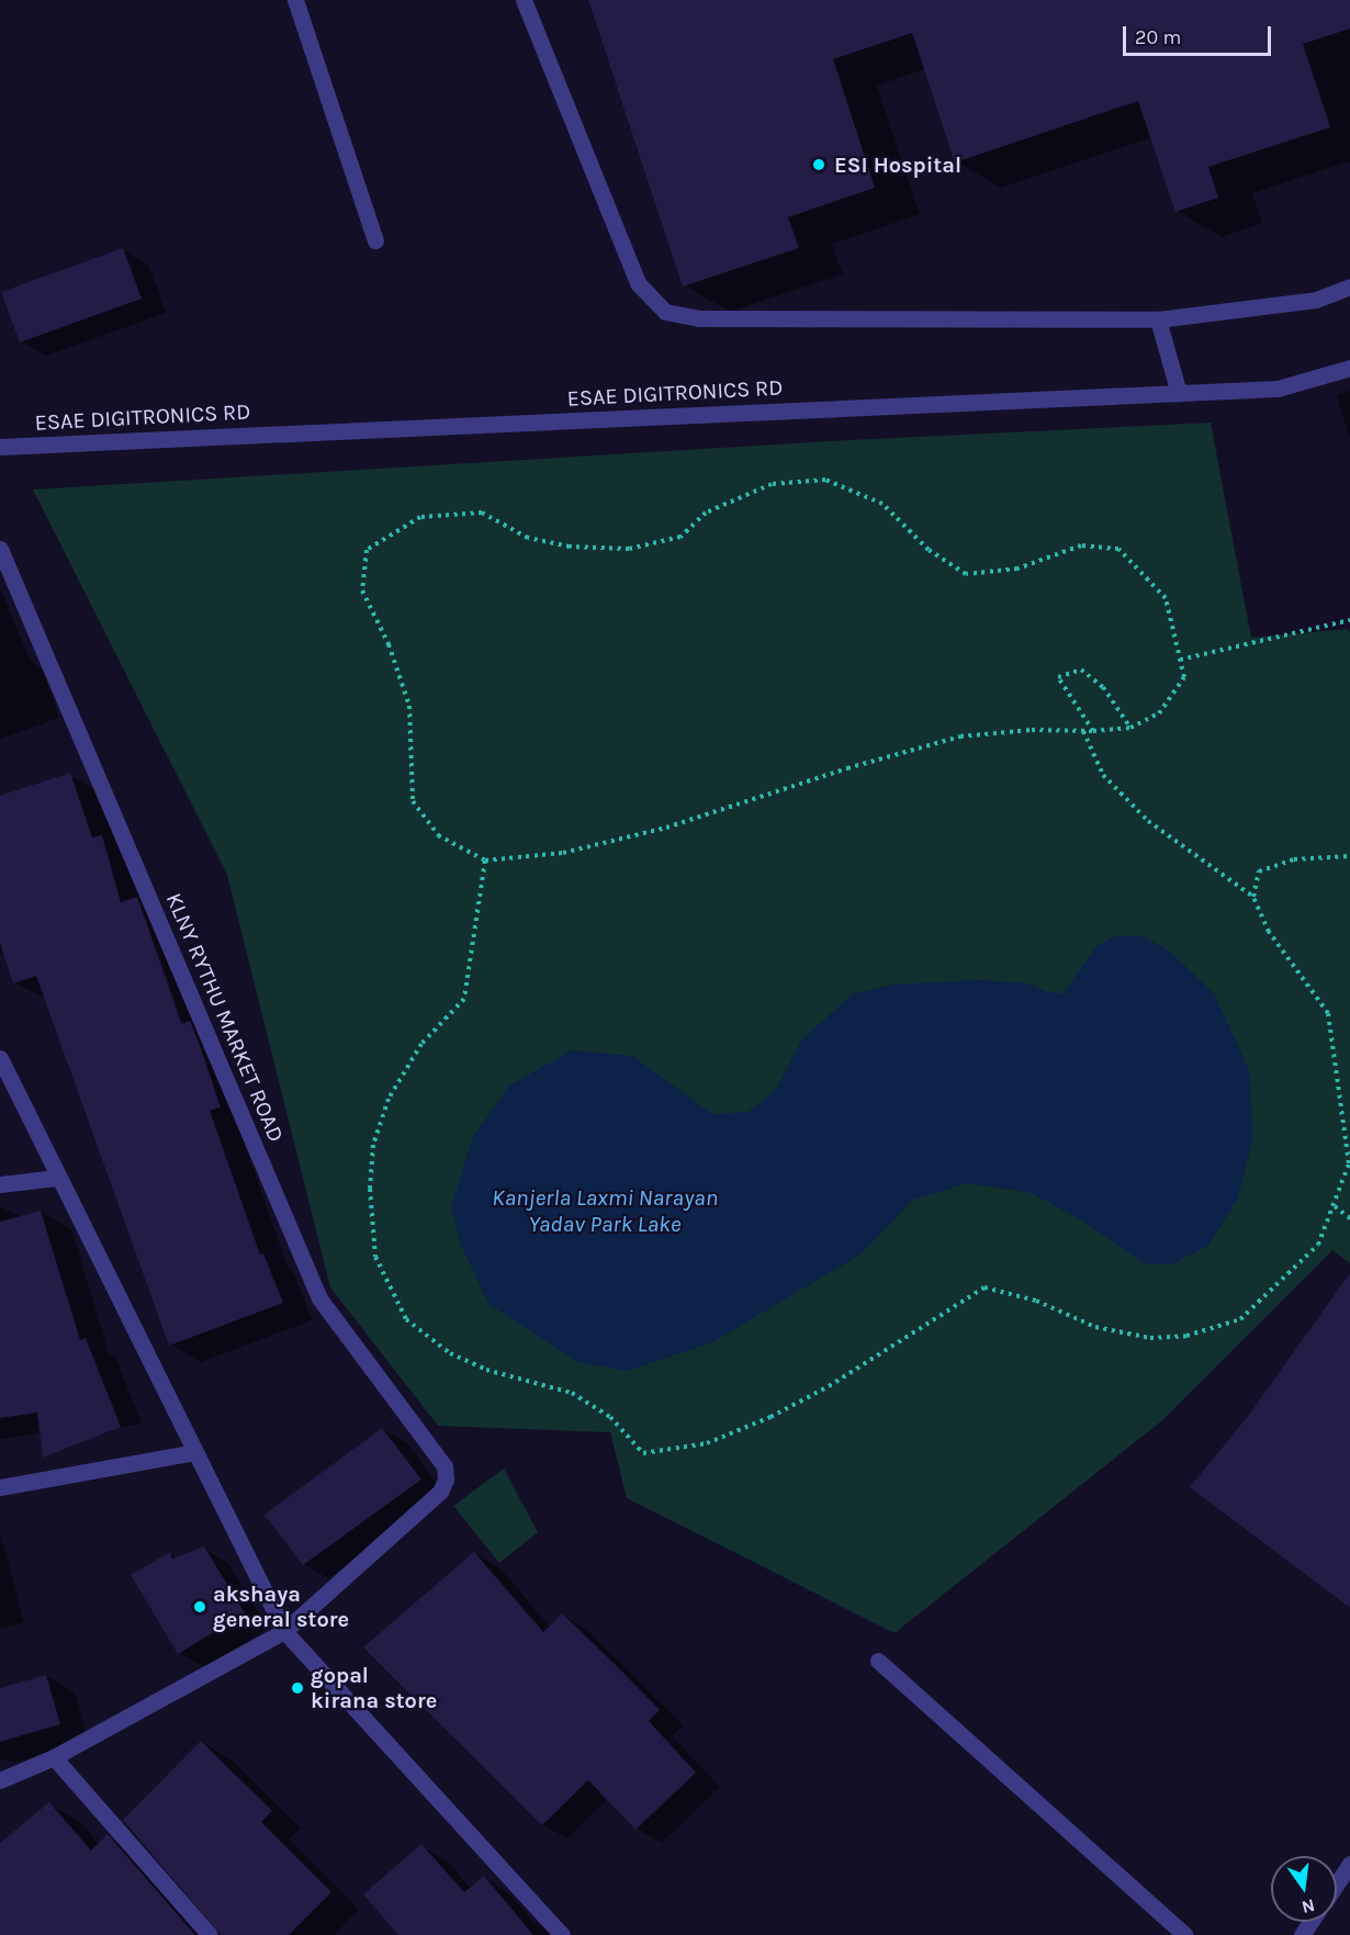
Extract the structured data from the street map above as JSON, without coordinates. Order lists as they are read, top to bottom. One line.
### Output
{"streets":{"street":["ESAE DIGITRONICS RD","KLNY RYTHU MARKET ROAD"]},"water":["Kanjerla Laxmi Narayan Yadav Park Lake"],"places":["ESI Hospital","akshaya general store","gopal kirana store"],"scale_bar":"20 m","north":"bottom"}
